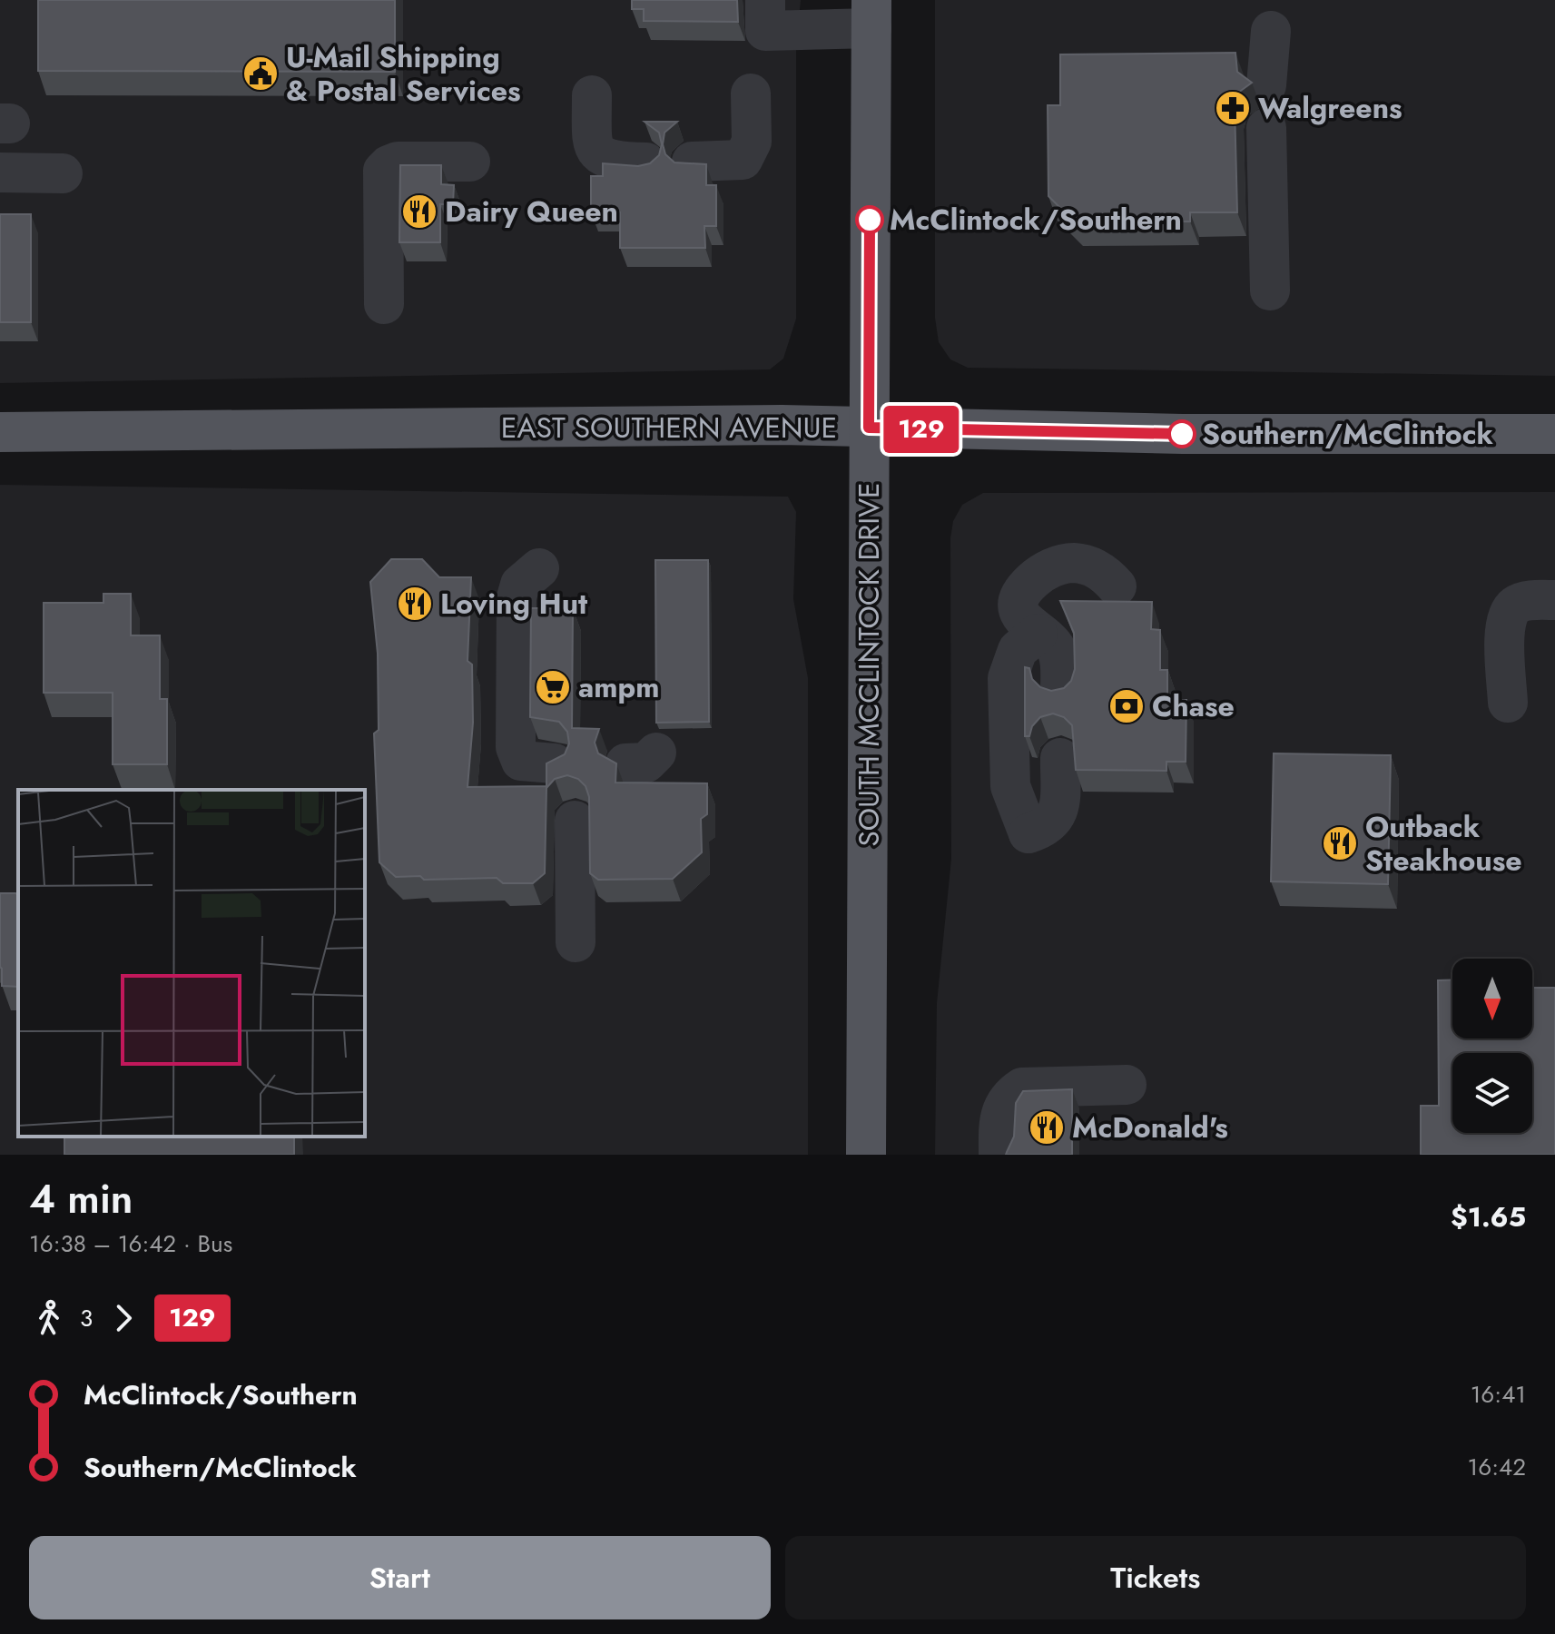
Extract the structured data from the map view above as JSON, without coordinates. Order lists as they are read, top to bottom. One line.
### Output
{"streets":{"main road":["EAST SOUTHERN AVENUE","SOUTH MCCLINTOCK DRIVE"]},"crossings":[["EAST SOUTHERN AVENUE","SOUTH MCCLINTOCK DRIVE"]],"places":{"public building":["U-Mail Shipping & Postal Services"],"pharmacy":["Walgreens"],"restaurant":["Dairy Queen","Loving Hut","Outback Steakhouse","McDonald's"],"other":["McClintock/Southern","Southern/McClintock"],"supermarket":["ampm"],"bank":["Chase"]},"lines":["bus line 129"],"north":"bottom","page":{"on_map":"129","heading":["4 min","16:38 – 16:42 · Bus","$1.65"],"legs":["3","129"],"list":[{"name":"McClintock/Southern","value":"16:41"},{"name":"Southern/McClintock","value":"16:42"}],"buttons":["Start","Tickets"]}}
